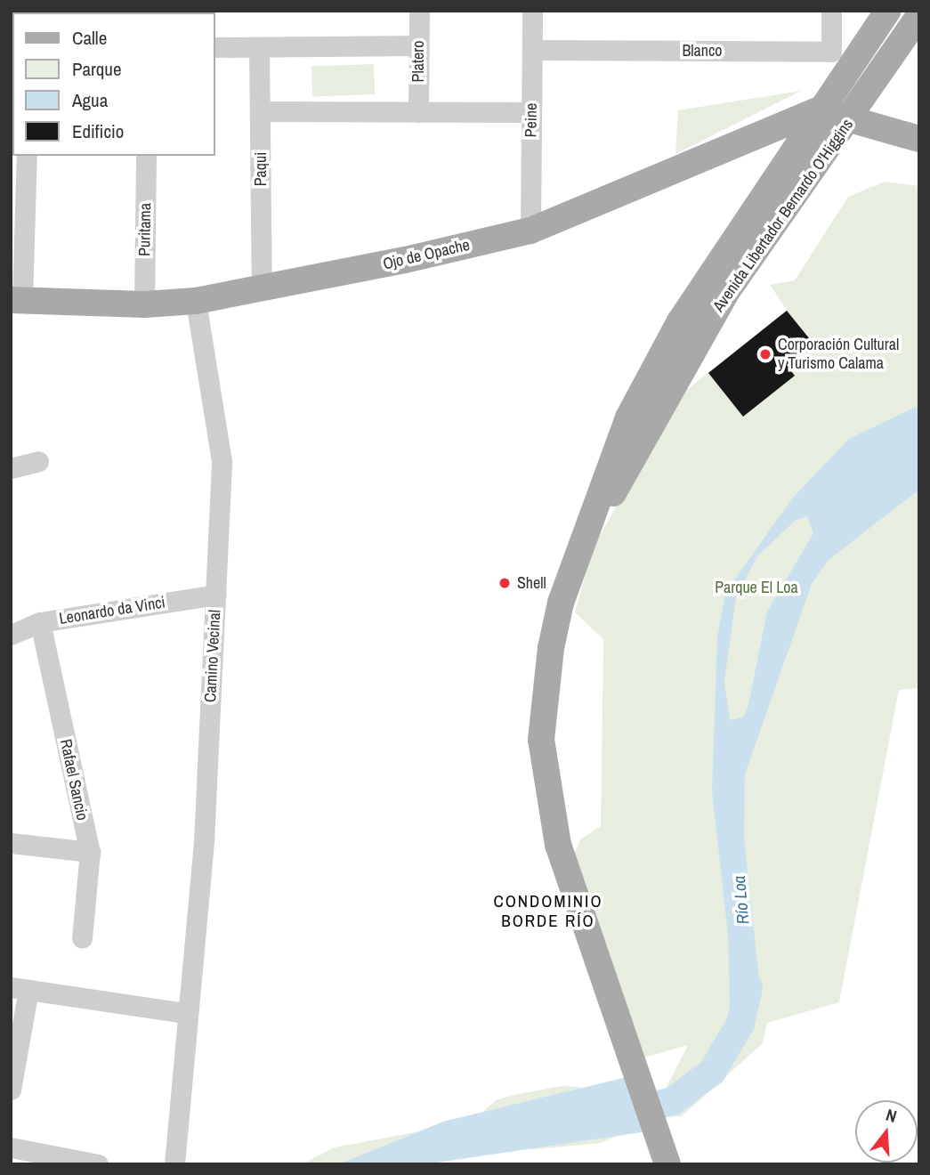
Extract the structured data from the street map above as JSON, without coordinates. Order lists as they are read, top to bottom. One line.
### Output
{"streets":{"main road":["Avenida Libertador Bernardo O'Higgins","Ojo de Opache"],"street":["Blanco","Platero","Peine","Paqui","Puritama","Leonardo da Vinci","Camino Vecinal","Rafael Sancio"]},"crossings":[["Blanco","Peine"],["Peine","Ojo de Opache"],["Paqui","Ojo de Opache"],["Avenida Libertador Bernardo O'Higgins","Ojo de Opache"],["Puritama","Ojo de Opache"],["Ojo de Opache","Camino Vecinal"],["Leonardo da Vinci","Camino Vecinal"],["Leonardo da Vinci","Rafael Sancio"]],"districts":["CONDOMINIO BORDE RÍO"],"water":["Río Loa"],"parks":["Parque El Loa"],"places":["Corporación Cultural y Turismo Calama","Shell"],"legend":["Calle","Parque","Agua","Edificio"],"north":"top"}
